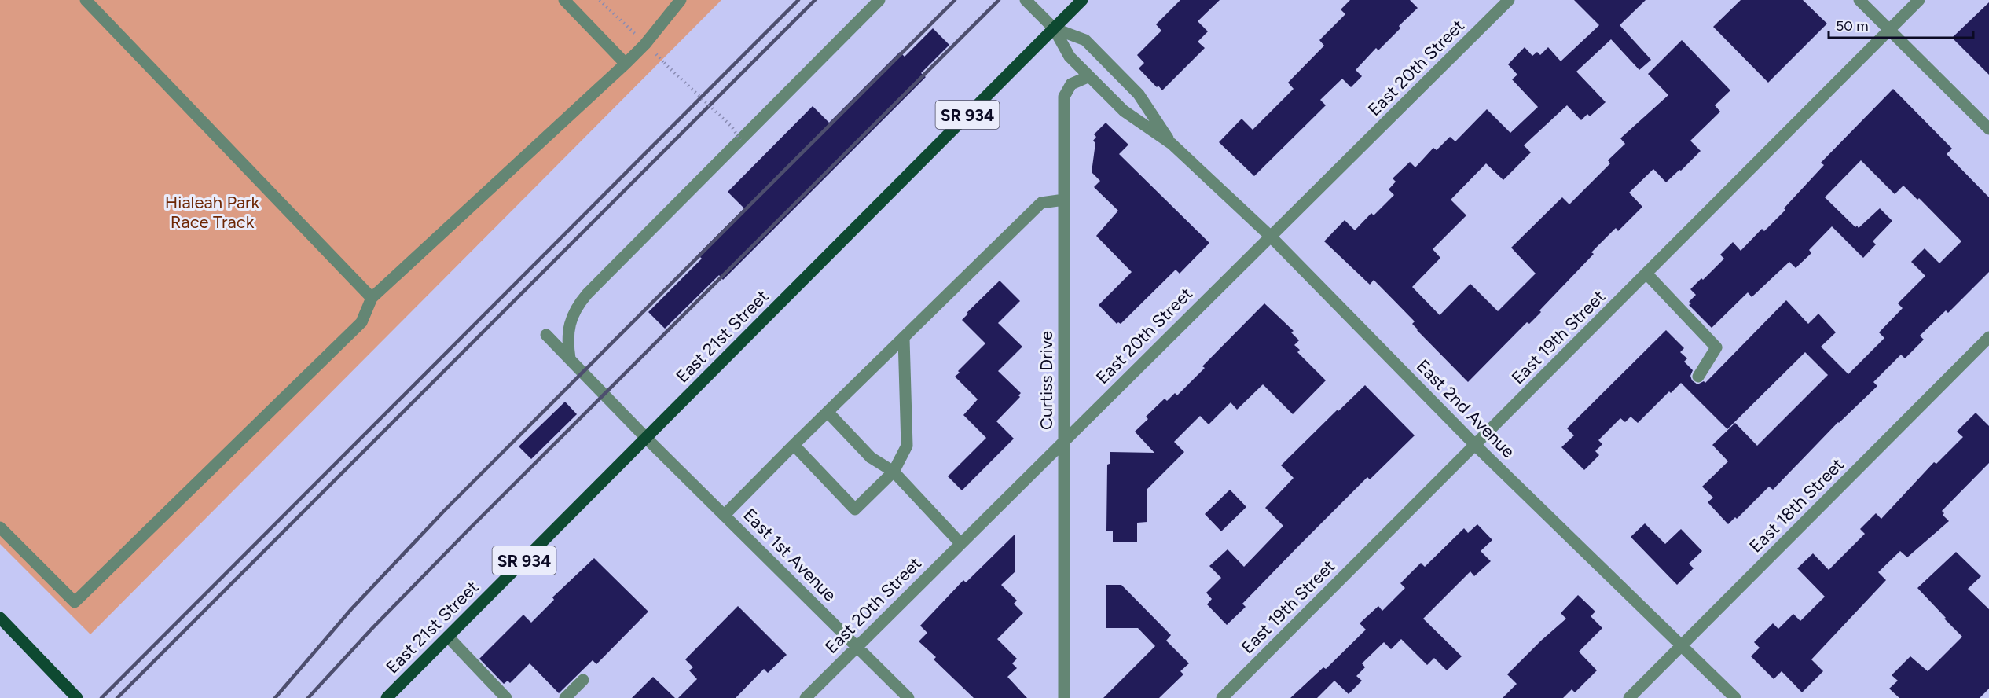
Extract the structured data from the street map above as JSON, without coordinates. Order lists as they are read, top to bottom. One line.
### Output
{"streets":{"main road":["SR 934","East 21st Street"],"street":["East 20th Street","East 19th Street","Curtiss Drive","East 2nd Avenue","East 18th Street","East 1st Avenue"]},"crossings":[["East 20th Street","Curtiss Drive"],["East 20th Street","East 2nd Avenue"],["East 20th Street","East 1st Avenue"],["East 21st Street","East 2nd Avenue"],["East 21st Street","East 1st Avenue"],["East 19th Street","East 2nd Avenue"],["Curtiss Drive","East 2nd Avenue"],["East 2nd Avenue","East 18th Street"]],"parks":["Hialeah Park Race Track"],"scale_bar":"50 m"}
